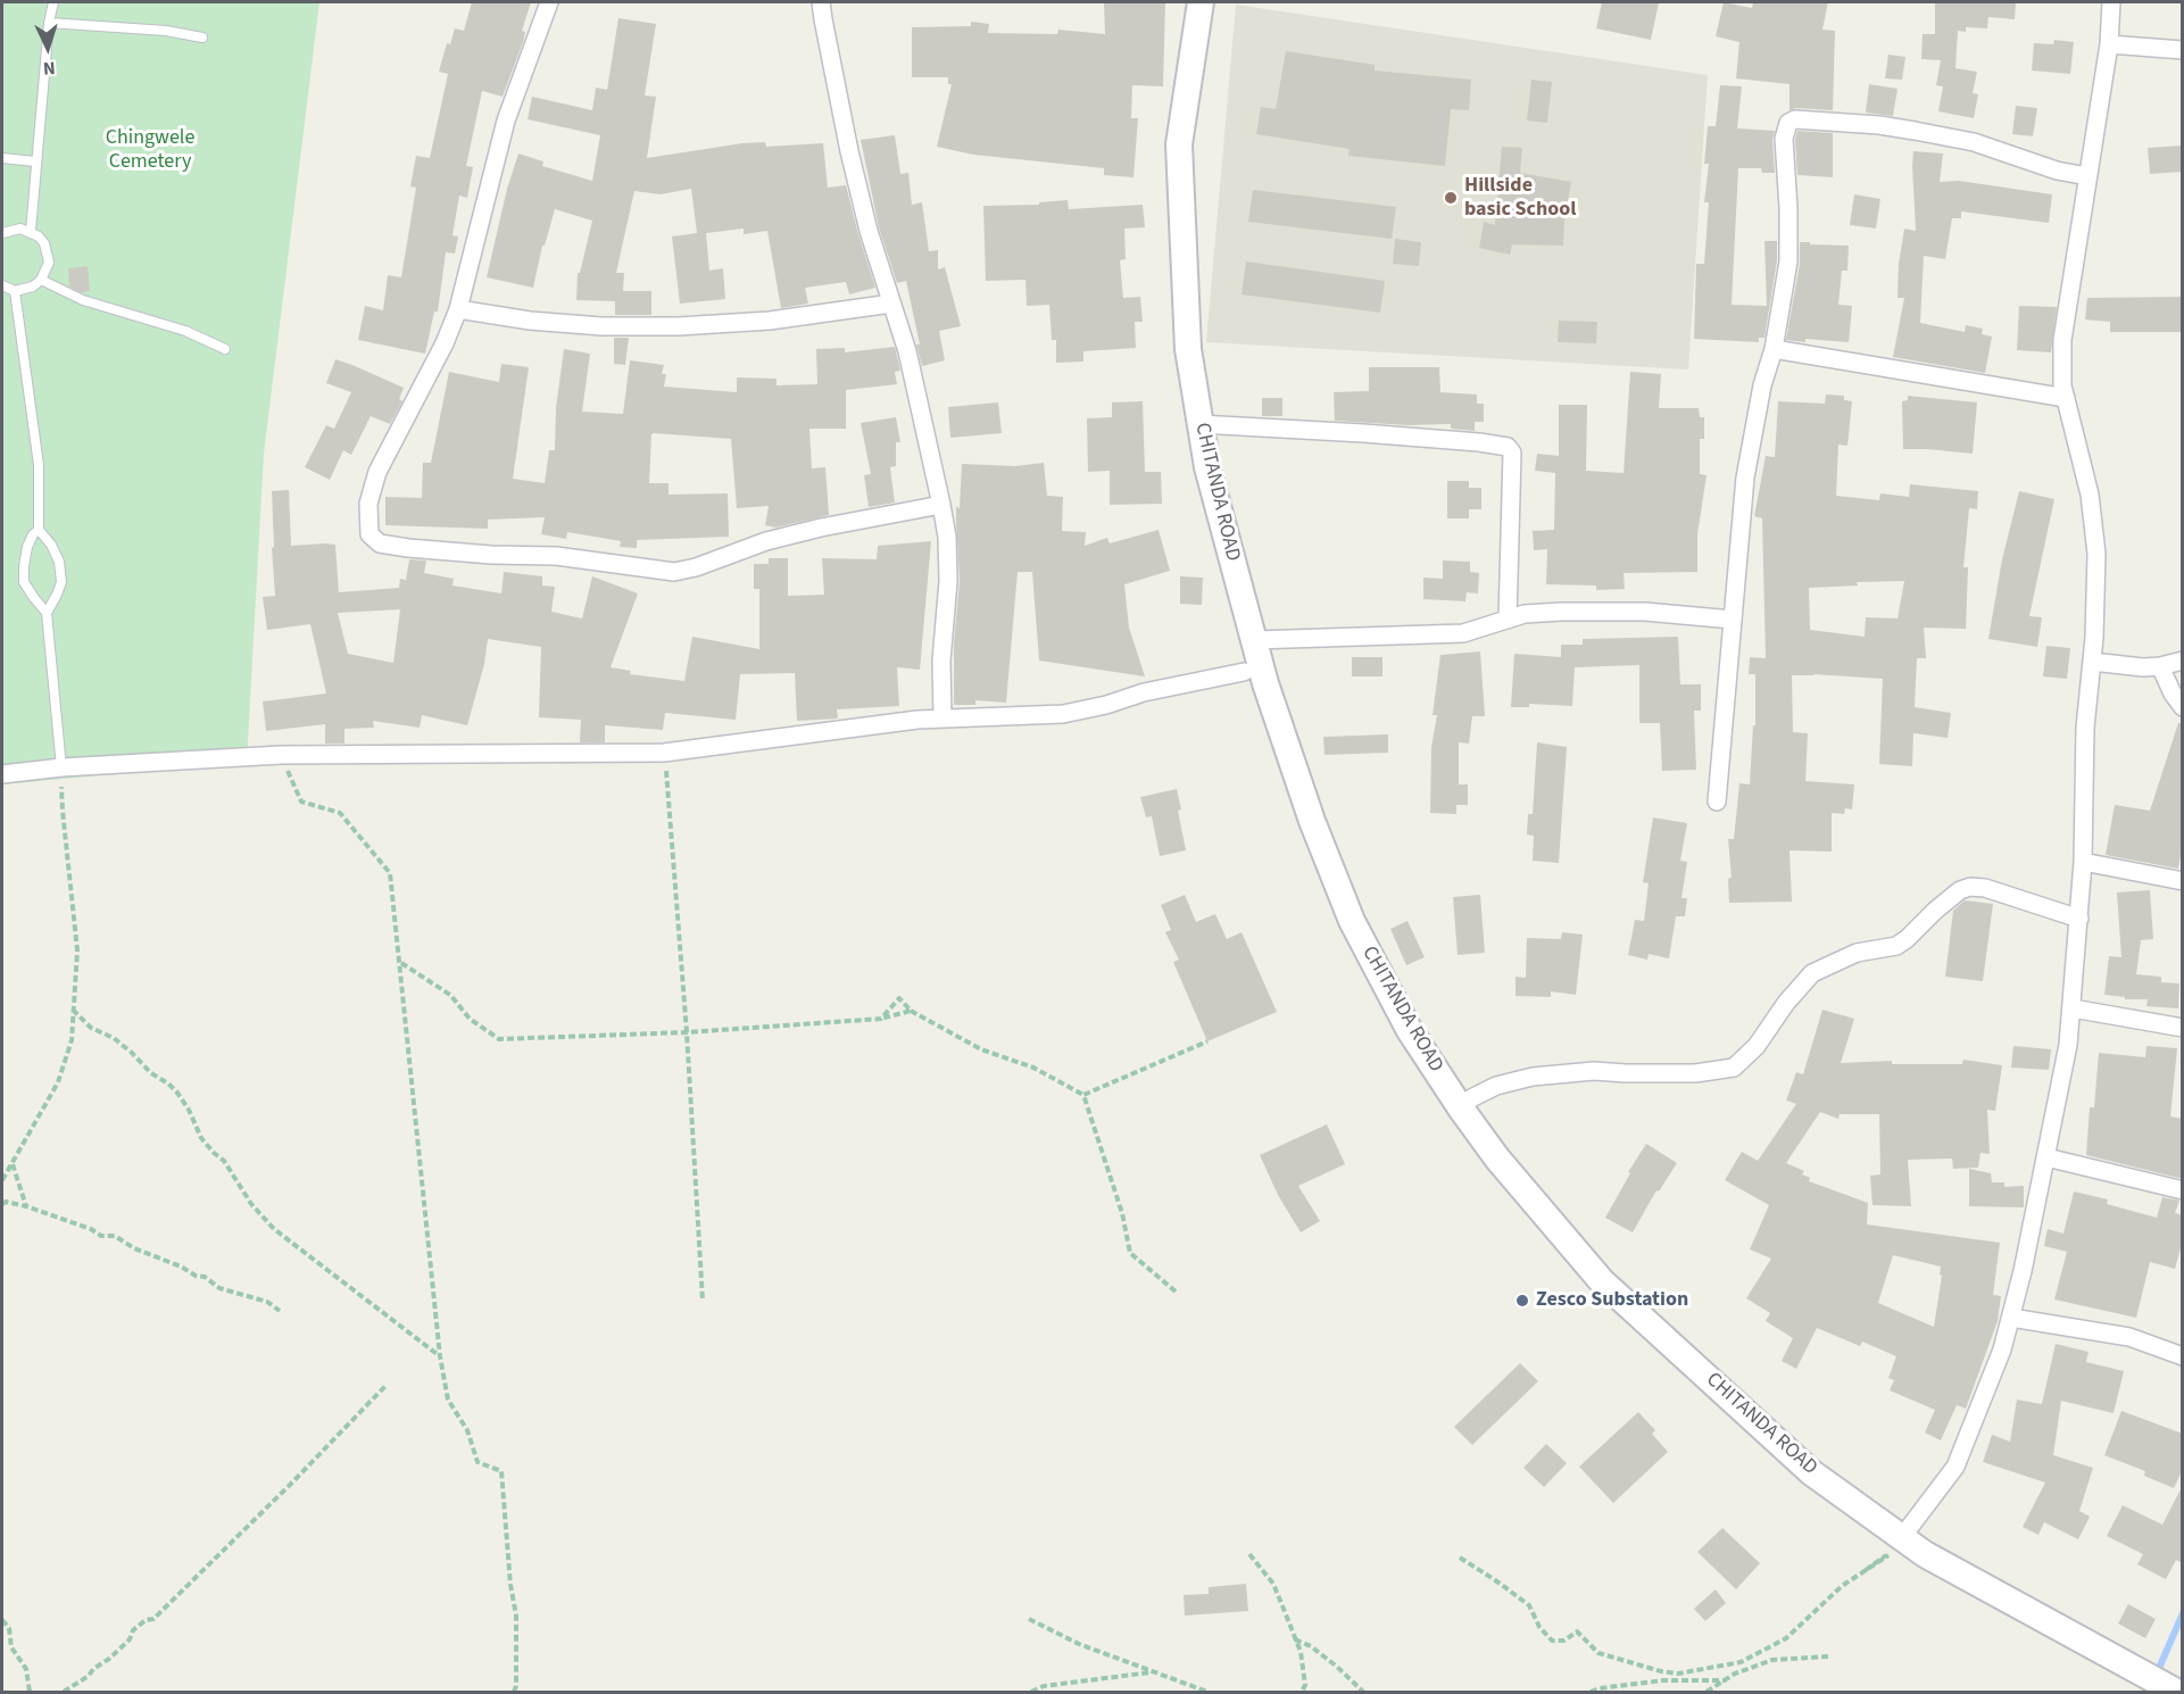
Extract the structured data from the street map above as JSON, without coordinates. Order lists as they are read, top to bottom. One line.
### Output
{"streets":{"street":["CHITANDA ROAD"]},"parks":["Chingwele Cemetery"],"places":["Hillside basic School","Zesco Substation"],"north":"bottom"}
